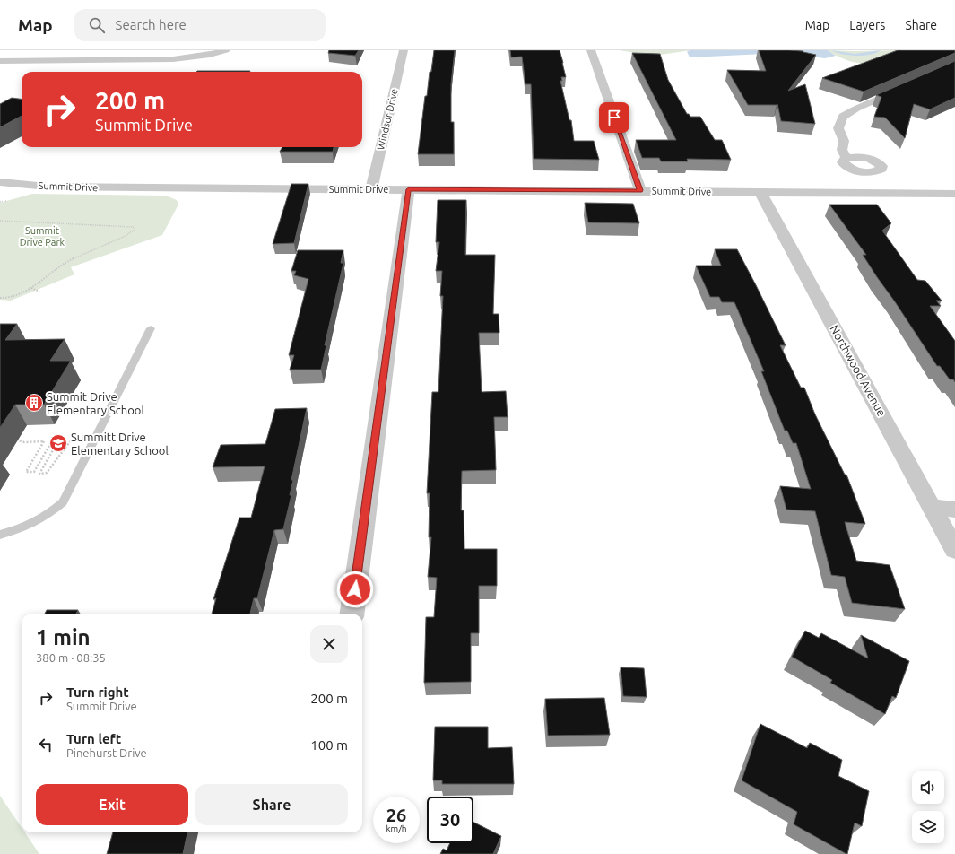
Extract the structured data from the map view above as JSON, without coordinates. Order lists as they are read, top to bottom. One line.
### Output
{"streets":{"street":["Windsor Drive","Summit Drive","Northwood Avenue"]},"crossings":[["Windsor Drive","Summit Drive"],["Summit Drive","Northwood Avenue"]],"parks":["Summit Drive Park"],"places":{"building":["Summit Drive Elementary School"],"school or university":["Summitt Drive Elementary School"]},"page":{"header":"Map","search":"Search here","nav":["Map","Layers","Share"],"turn":["200 m","Summit Drive"],"heading":["1 min","380 m · 08:35"],"list":[{"name":"Turn right","note":"Summit Drive","value":"200 m"},{"name":"Turn left","note":"Pinehurst Drive","value":"100 m"}],"buttons":["Exit","Share"],"speed":"26 km/h","limit":"30"}}
